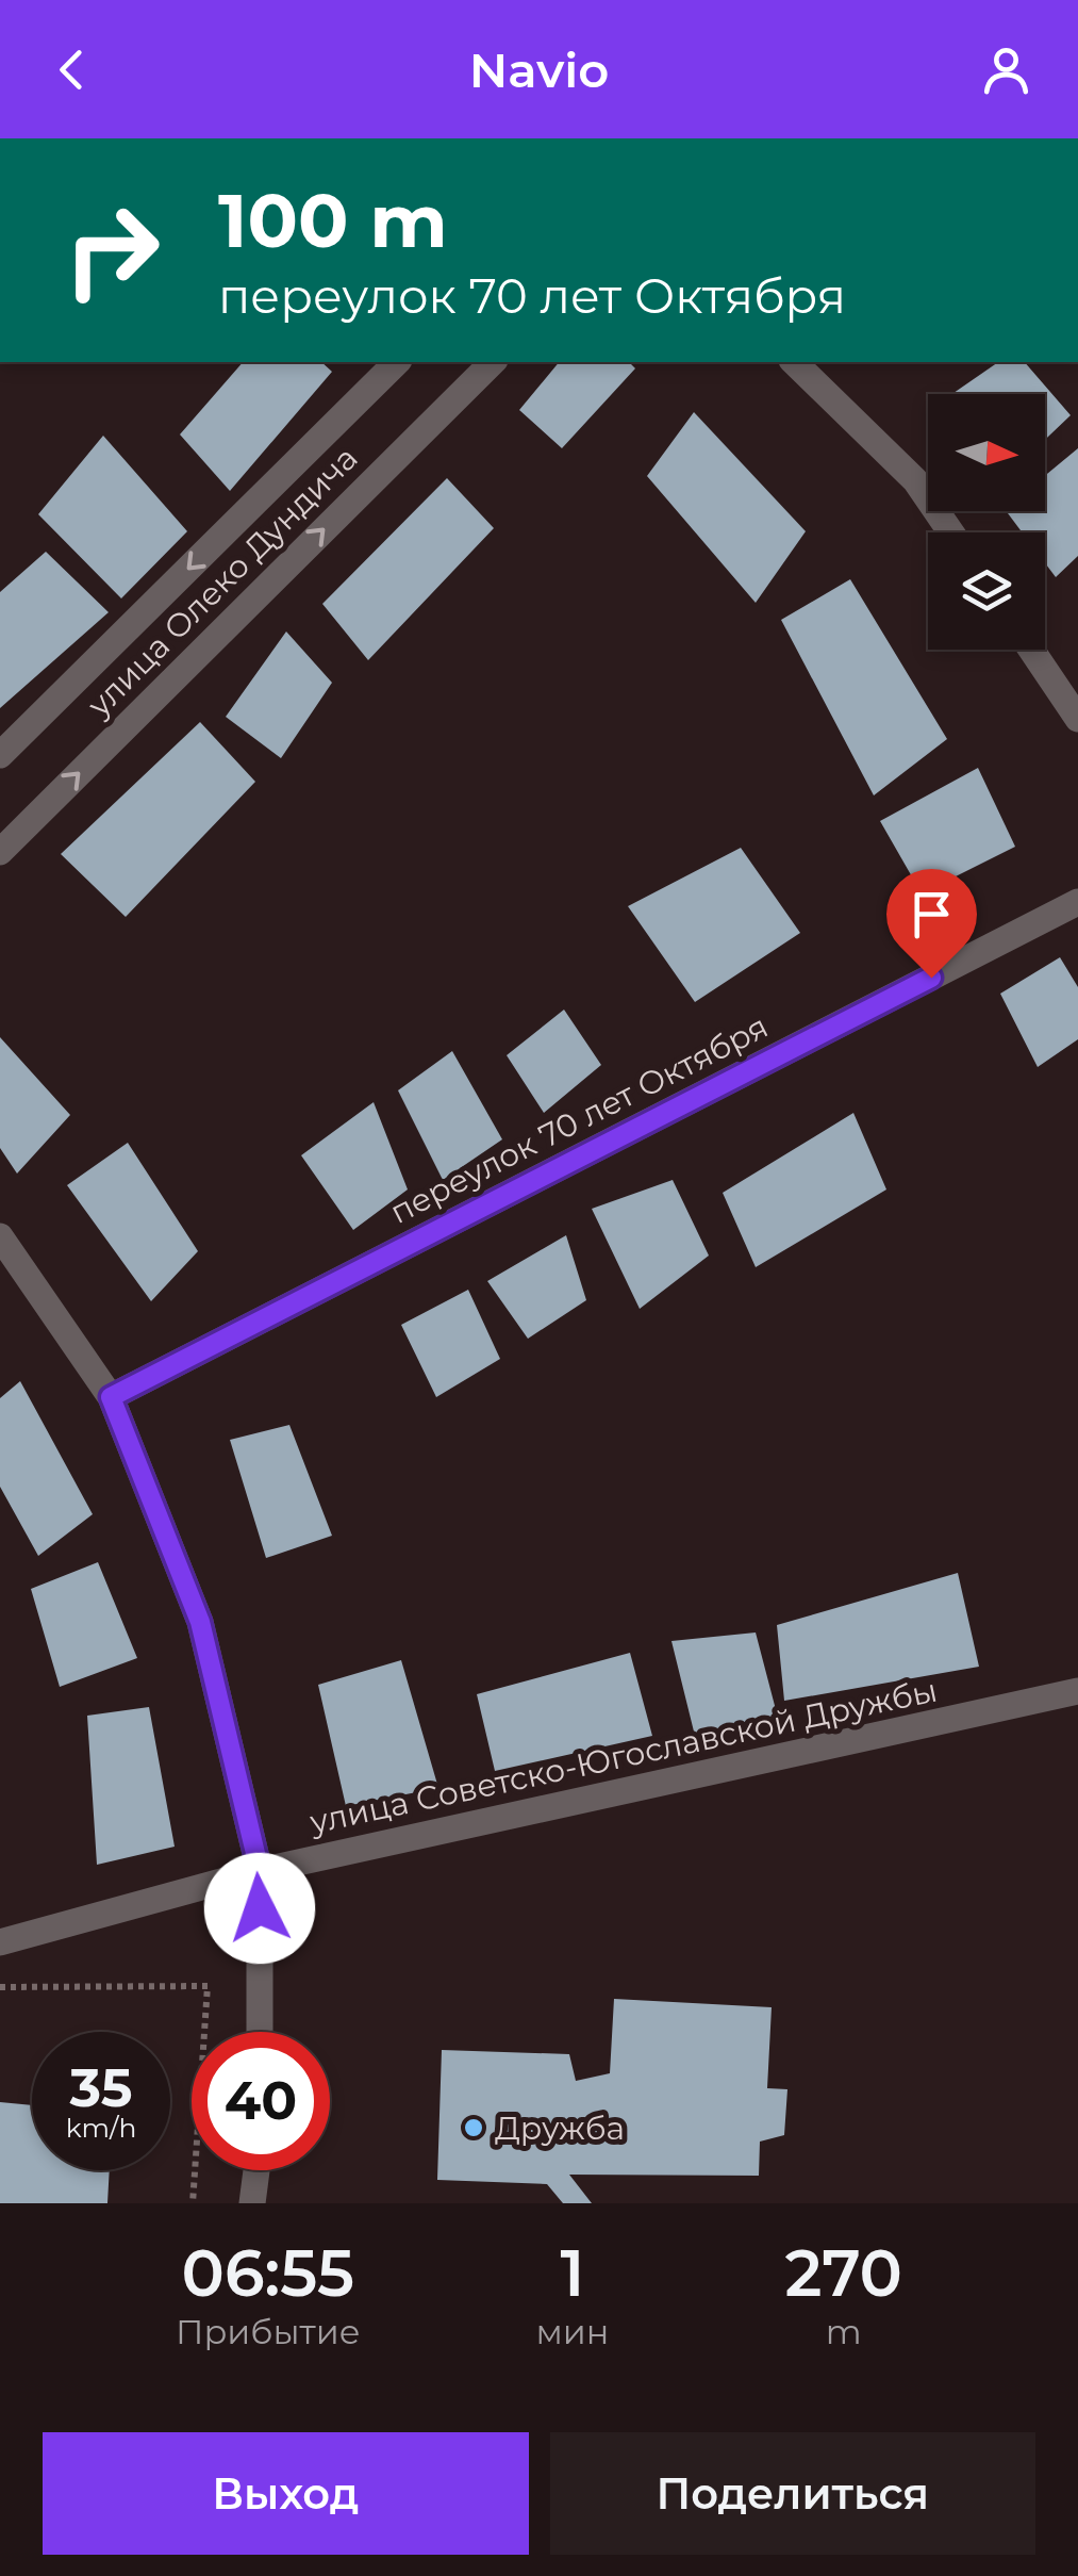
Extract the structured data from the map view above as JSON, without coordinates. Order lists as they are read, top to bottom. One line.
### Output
{"streets":{"street":["улица Олеко Дундича","переулок 70 лет Октября","улица Советско-Югославской Дружбы"]},"places":["Дружба"],"north":"right","page":{"header":"Navio","turn":["100 m","переулок 70 лет Октября"],"speed":"35 km/h","limit":"40","eta":["06:55","Прибытие","1","мин","270","m"],"buttons":["Выход","Поделиться"]}}
